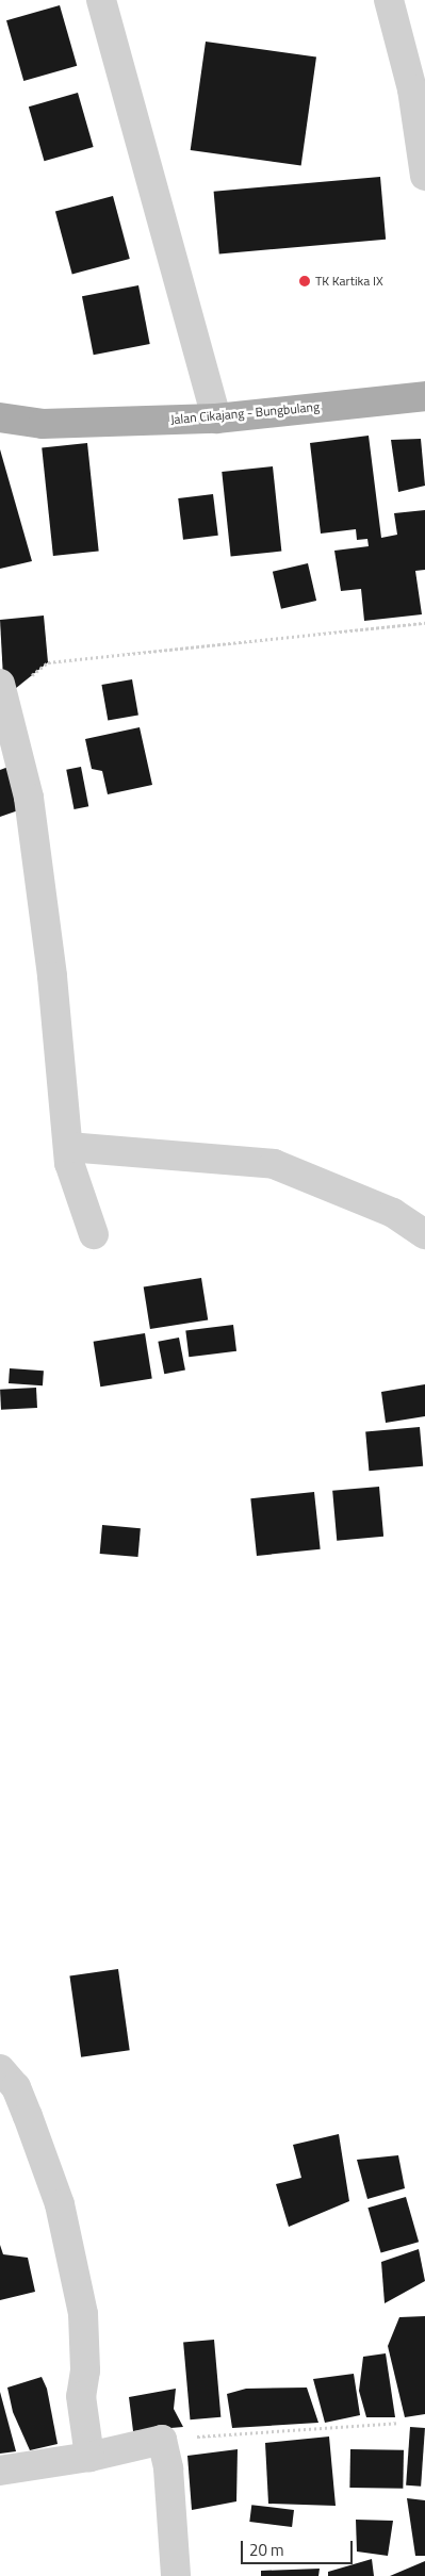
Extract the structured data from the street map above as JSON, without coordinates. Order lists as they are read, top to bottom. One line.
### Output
{"streets":{"main road":["Jalan Cikajang - Bungbulang"]},"places":["TK Kartika IX"],"scale_bar":"20 m"}
